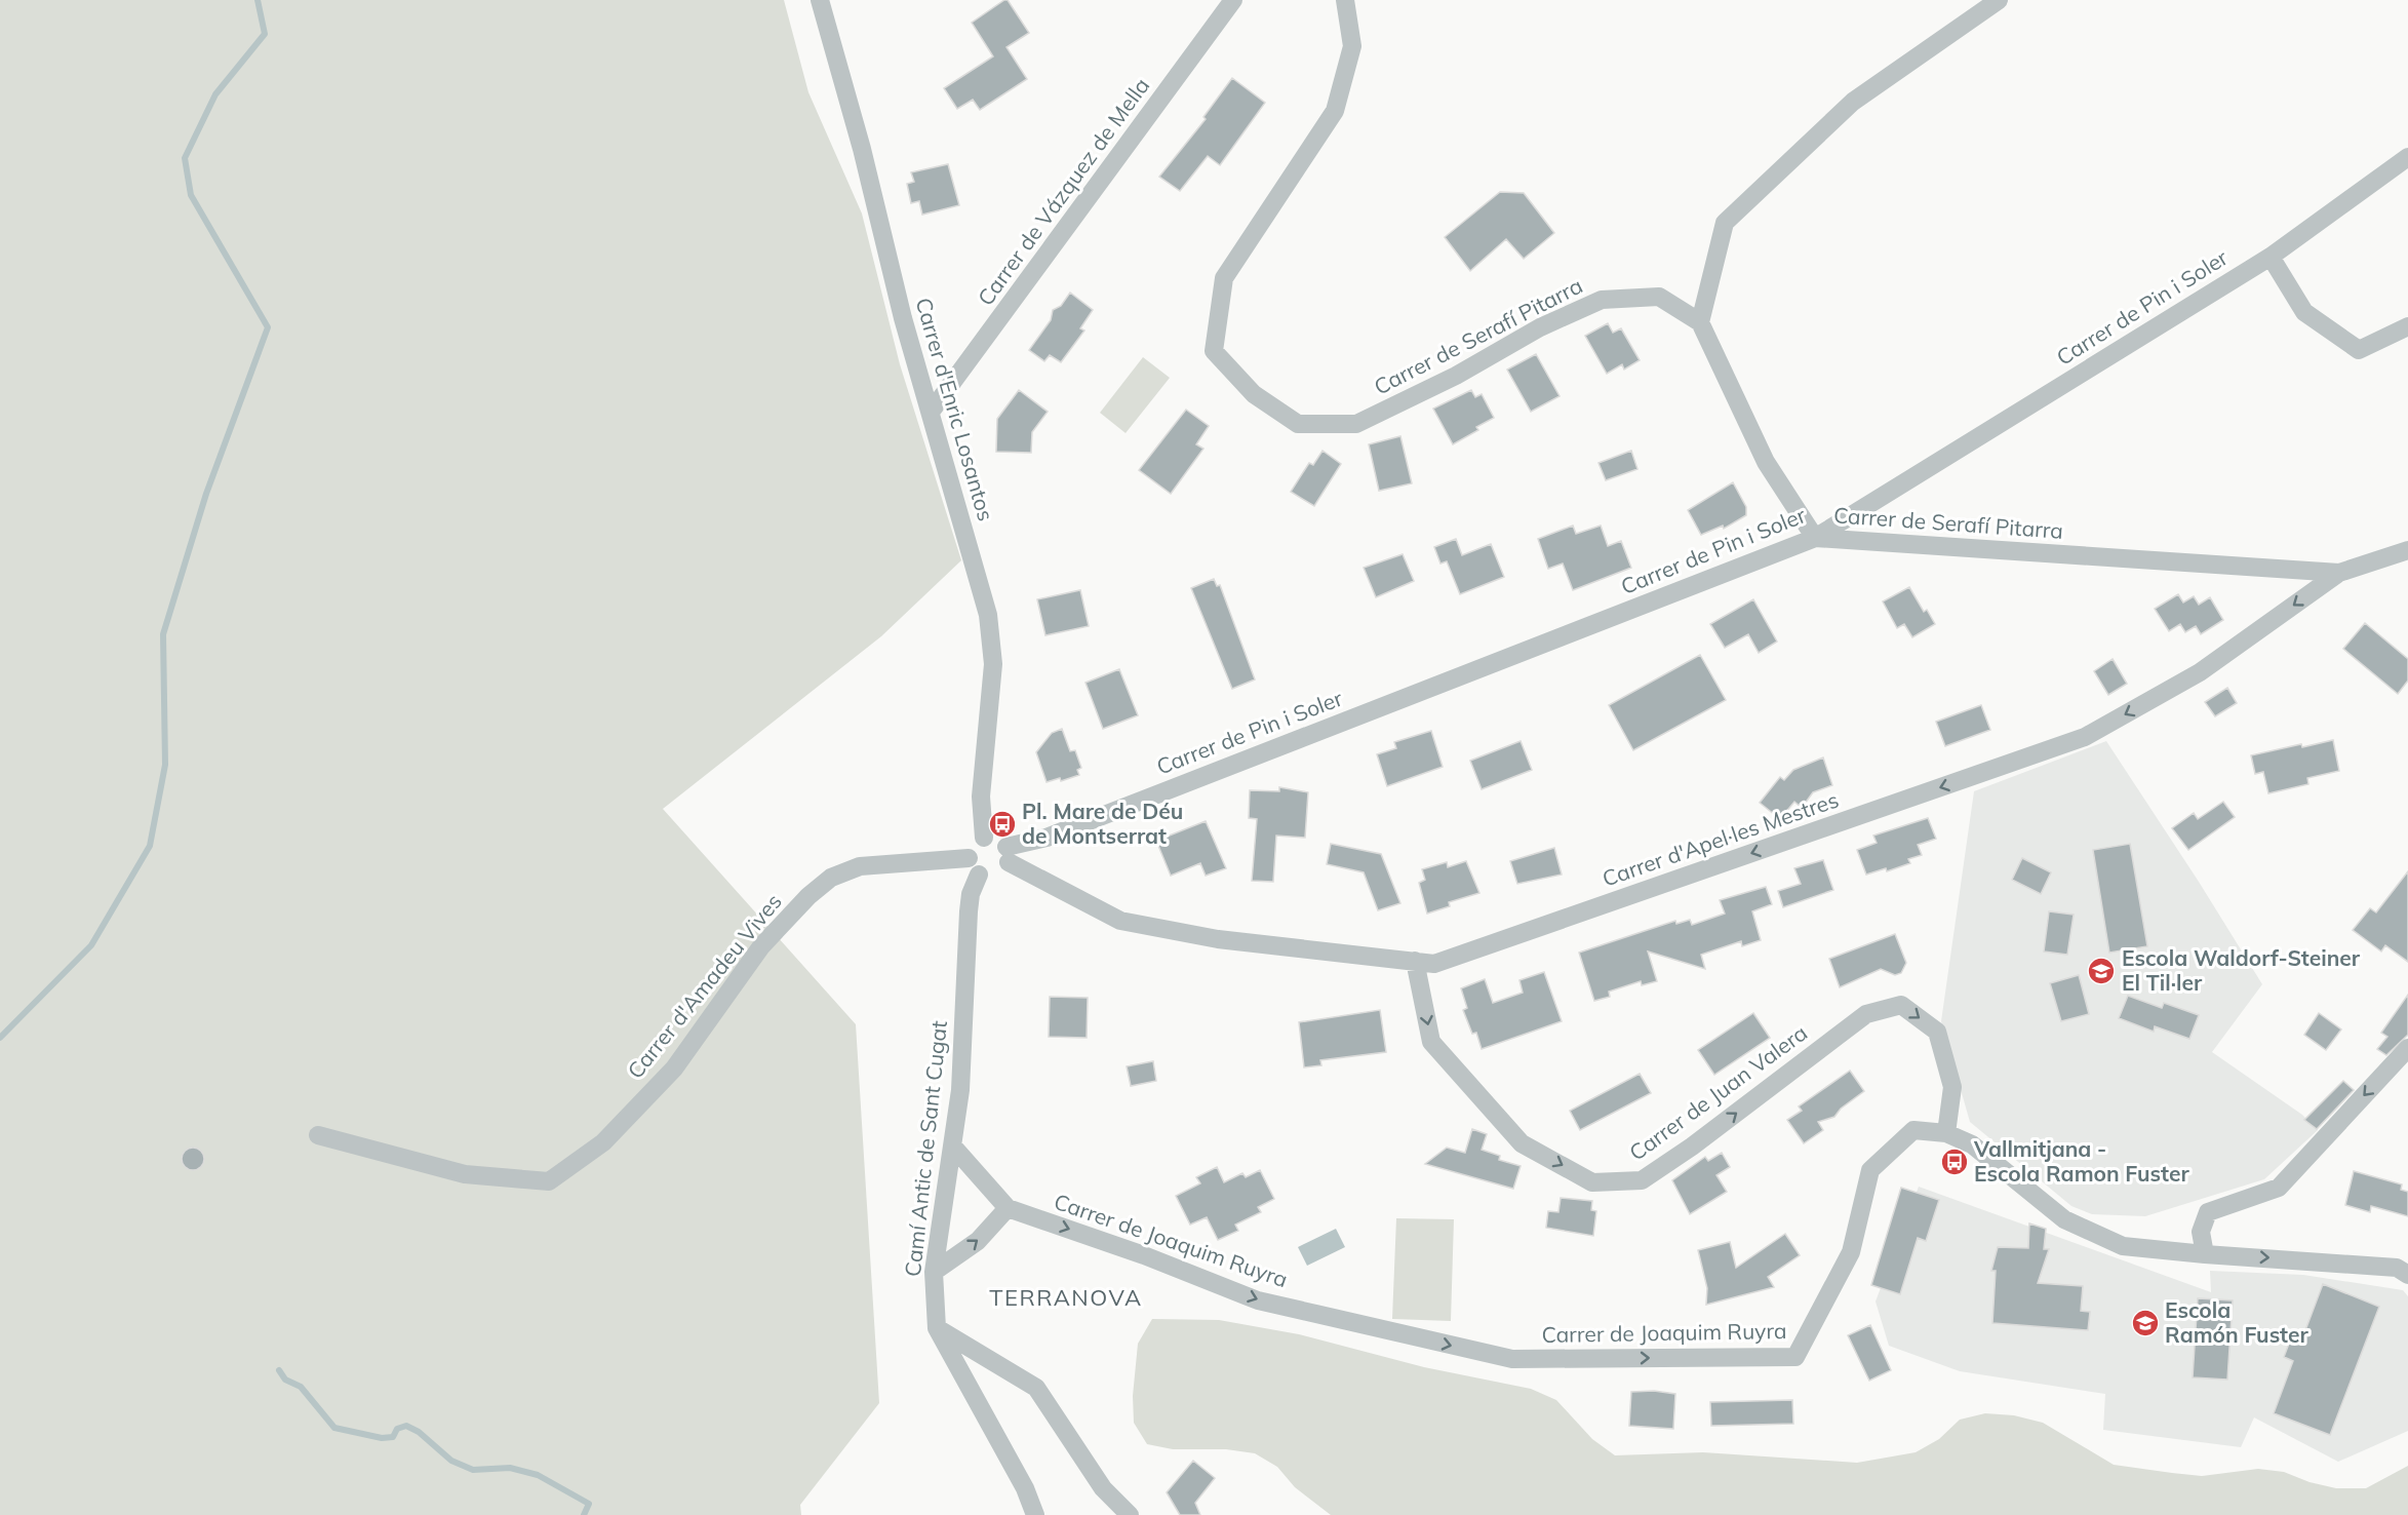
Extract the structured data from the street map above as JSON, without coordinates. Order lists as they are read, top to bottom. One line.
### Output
{"streets":{"street":["Carrer de Vázquez de Mella","Carrer de Pin i Soler","Carrer de Serafí Pitarra","Carrer d'Enric Losantos","Carrer d'Apel·les Mestres","Carrer d'Amadeu Vives","Carrer de Juan Valera","Camí Antic de Sant Cugat","Carrer de Joaquim Ruyra"]},"crossings":[["Carrer de Vázquez de Mella","Carrer d'Enric Losantos"],["Carrer de Pin i Soler","Carrer de Serafí Pitarra"],["Carrer de Pin i Soler","Carrer d'Enric Losantos"],["Carrer de Pin i Soler","Carrer d'Apel·les Mestres"],["Carrer de Pin i Soler","Carrer d'Amadeu Vives"],["Carrer de Pin i Soler","Camí Antic de Sant Cugat"],["Carrer de Serafí Pitarra","Carrer d'Apel·les Mestres"],["Carrer d'Enric Losantos","Carrer d'Apel·les Mestres"],["Carrer d'Enric Losantos","Carrer d'Amadeu Vives"],["Carrer d'Enric Losantos","Camí Antic de Sant Cugat"],["Carrer d'Apel·les Mestres","Carrer d'Amadeu Vives"],["Carrer d'Apel·les Mestres","Carrer de Juan Valera"],["Carrer d'Apel·les Mestres","Camí Antic de Sant Cugat"],["Carrer d'Amadeu Vives","Camí Antic de Sant Cugat"],["Carrer de Juan Valera","Carrer de Joaquim Ruyra"],["Camí Antic de Sant Cugat","Carrer de Joaquim Ruyra"]],"one_way":["Carrer d'Apel·les Mestres","Carrer de Joaquim Ruyra"],"districts":["TERRANOVA"],"places":{"bus stop":["Pl. Mare de Déu de Montserrat","Vallmitjana - Escola Ramon Fuster"],"school or university":["Escola Waldorf-Steiner El Til·ler","Escola Ramón Fuster"]}}
